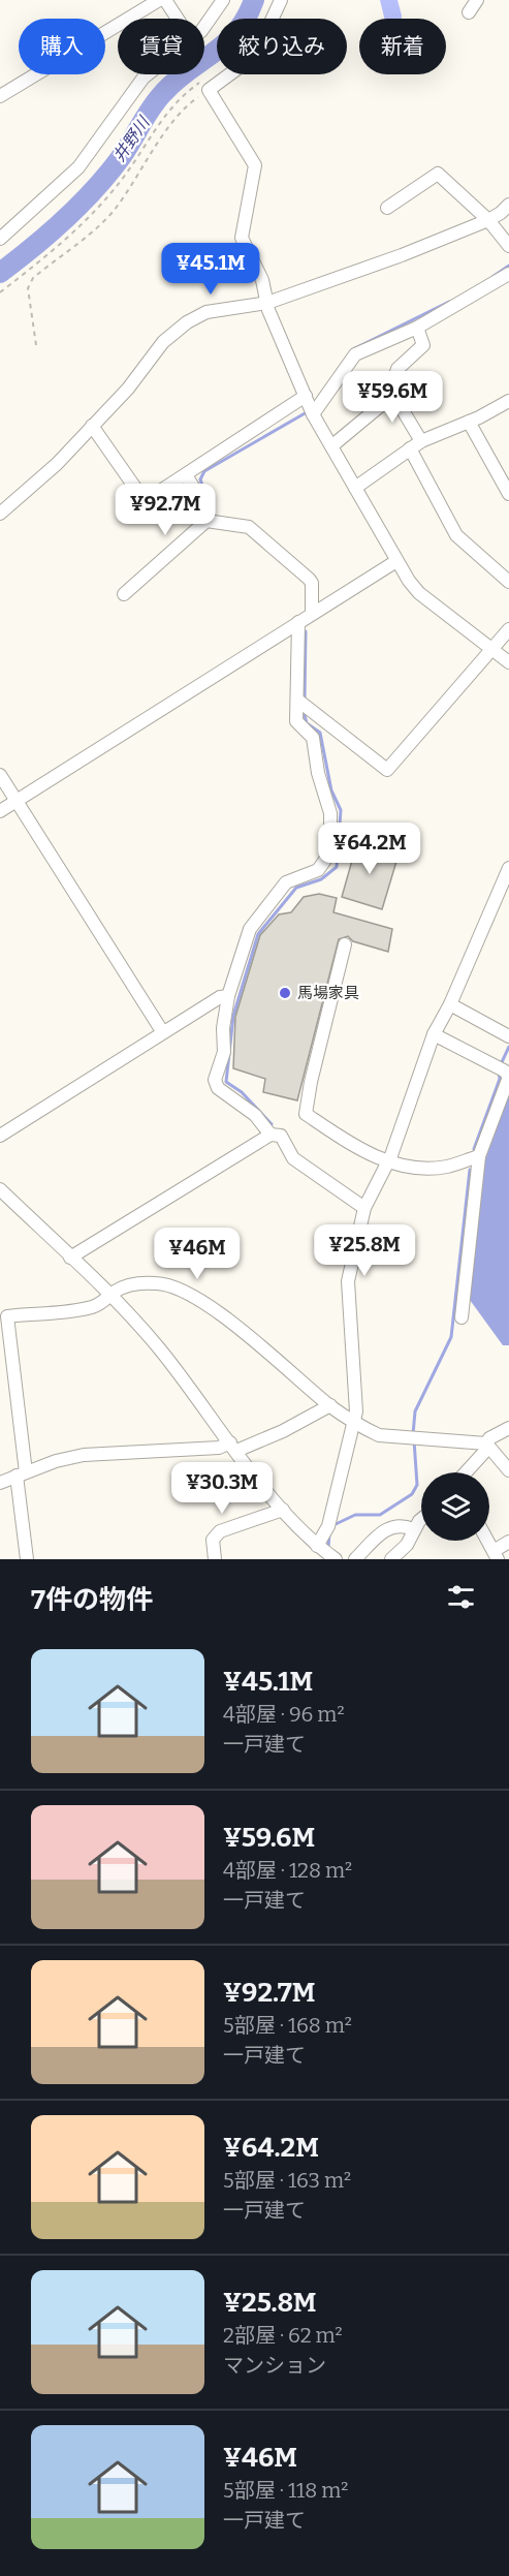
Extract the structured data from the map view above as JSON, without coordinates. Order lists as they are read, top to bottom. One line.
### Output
{"water":["井野川"],"places":["馬場家具"],"page":{"chip":["購入","賃貸","絞り込み","新着"],"price":["¥45.1M","¥59.6M","¥92.7M","¥64.2M","¥25.8M","¥46M","¥30.3M"],"heading":"7件の物件","list":[{"name":"¥45.1M","note":"4部屋 · 96 m² · 一戸建て"},{"name":"¥59.6M","note":"4部屋 · 128 m² · 一戸建て"},{"name":"¥92.7M","note":"5部屋 · 168 m² · 一戸建て"},{"name":"¥64.2M","note":"5部屋 · 163 m² · 一戸建て"},{"name":"¥25.8M","note":"2部屋 · 62 m² · マンション"},{"name":"¥46M","note":"5部屋 · 118 m² · 一戸建て"}]}}
